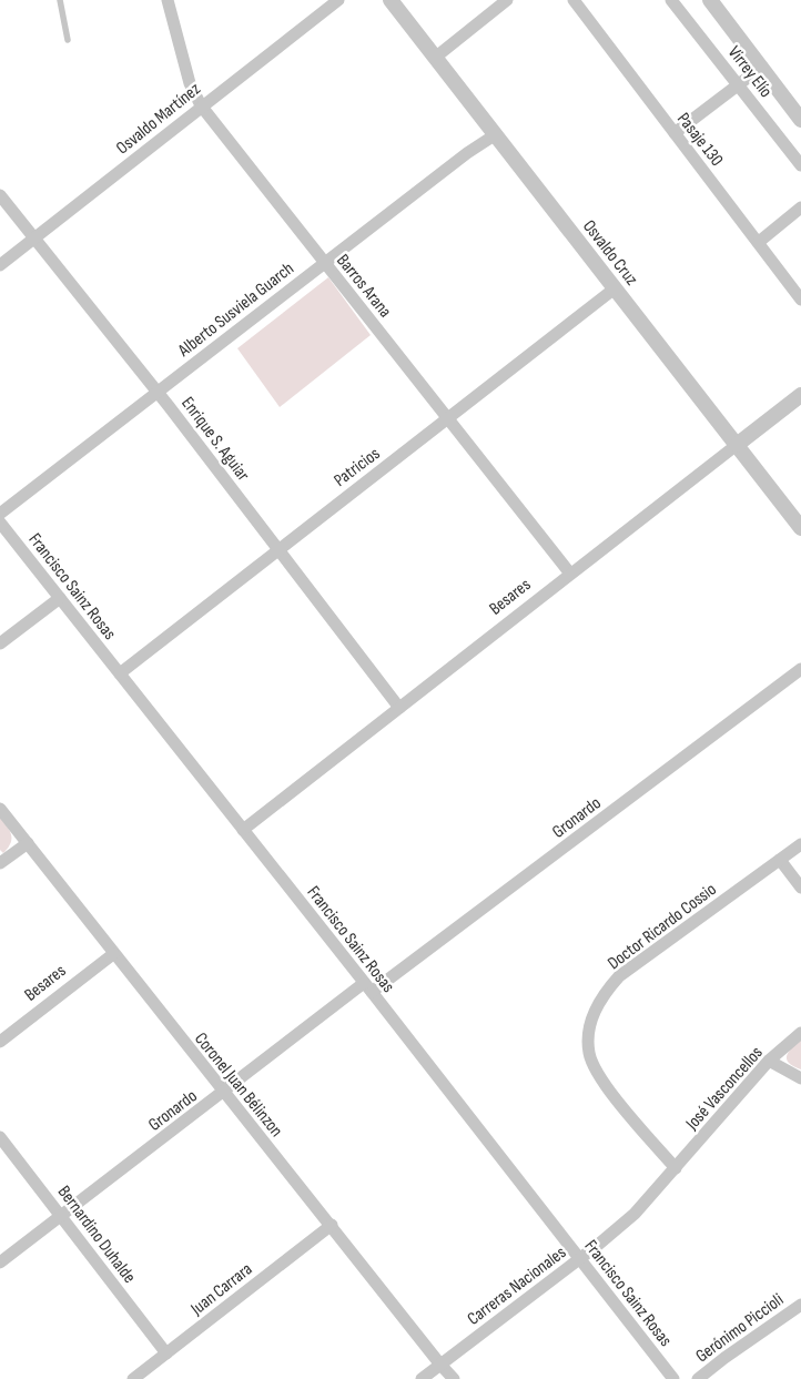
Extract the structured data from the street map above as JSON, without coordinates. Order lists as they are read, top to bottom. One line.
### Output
{"streets":{"street":["Virrey Elío","Osvaldo Martínez","Pasaje 130","Osvaldo Cruz","Barros Arana","Alberto Susviela Guarch","Enrique S. Aguiar","Patricios","Francisco Sainz Rosas","Besares","Gronardo","Doctor Ricardo Cossio","Coronel Juan Bélinzon","José Vasconcellos","Bernardino Duhalde","Carreras Nacionales","Juan Carrara","Gerónimo Piccioli"]},"crossings":[["Osvaldo Martínez","Barros Arana"],["Osvaldo Martínez","Enrique S. Aguiar"],["Osvaldo Cruz","Alberto Susviela Guarch"],["Osvaldo Cruz","Patricios"],["Osvaldo Cruz","Besares"],["Barros Arana","Alberto Susviela Guarch"],["Barros Arana","Patricios"],["Barros Arana","Besares"],["Alberto Susviela Guarch","Enrique S. Aguiar"],["Enrique S. Aguiar","Patricios"],["Enrique S. Aguiar","Besares"],["Patricios","Francisco Sainz Rosas"],["Francisco Sainz Rosas","Besares"],["Francisco Sainz Rosas","Gronardo"],["Francisco Sainz Rosas","Carreras Nacionales"],["Besares","Coronel Juan Bélinzon"],["Gronardo","Coronel Juan Bélinzon"],["Gronardo","Bernardino Duhalde"],["Doctor Ricardo Cossio","José Vasconcellos"],["Doctor Ricardo Cossio","Carreras Nacionales"],["Coronel Juan Bélinzon","Carreras Nacionales"],["Coronel Juan Bélinzon","Juan Carrara"],["José Vasconcellos","Carreras Nacionales"],["Bernardino Duhalde","Juan Carrara"]]}
